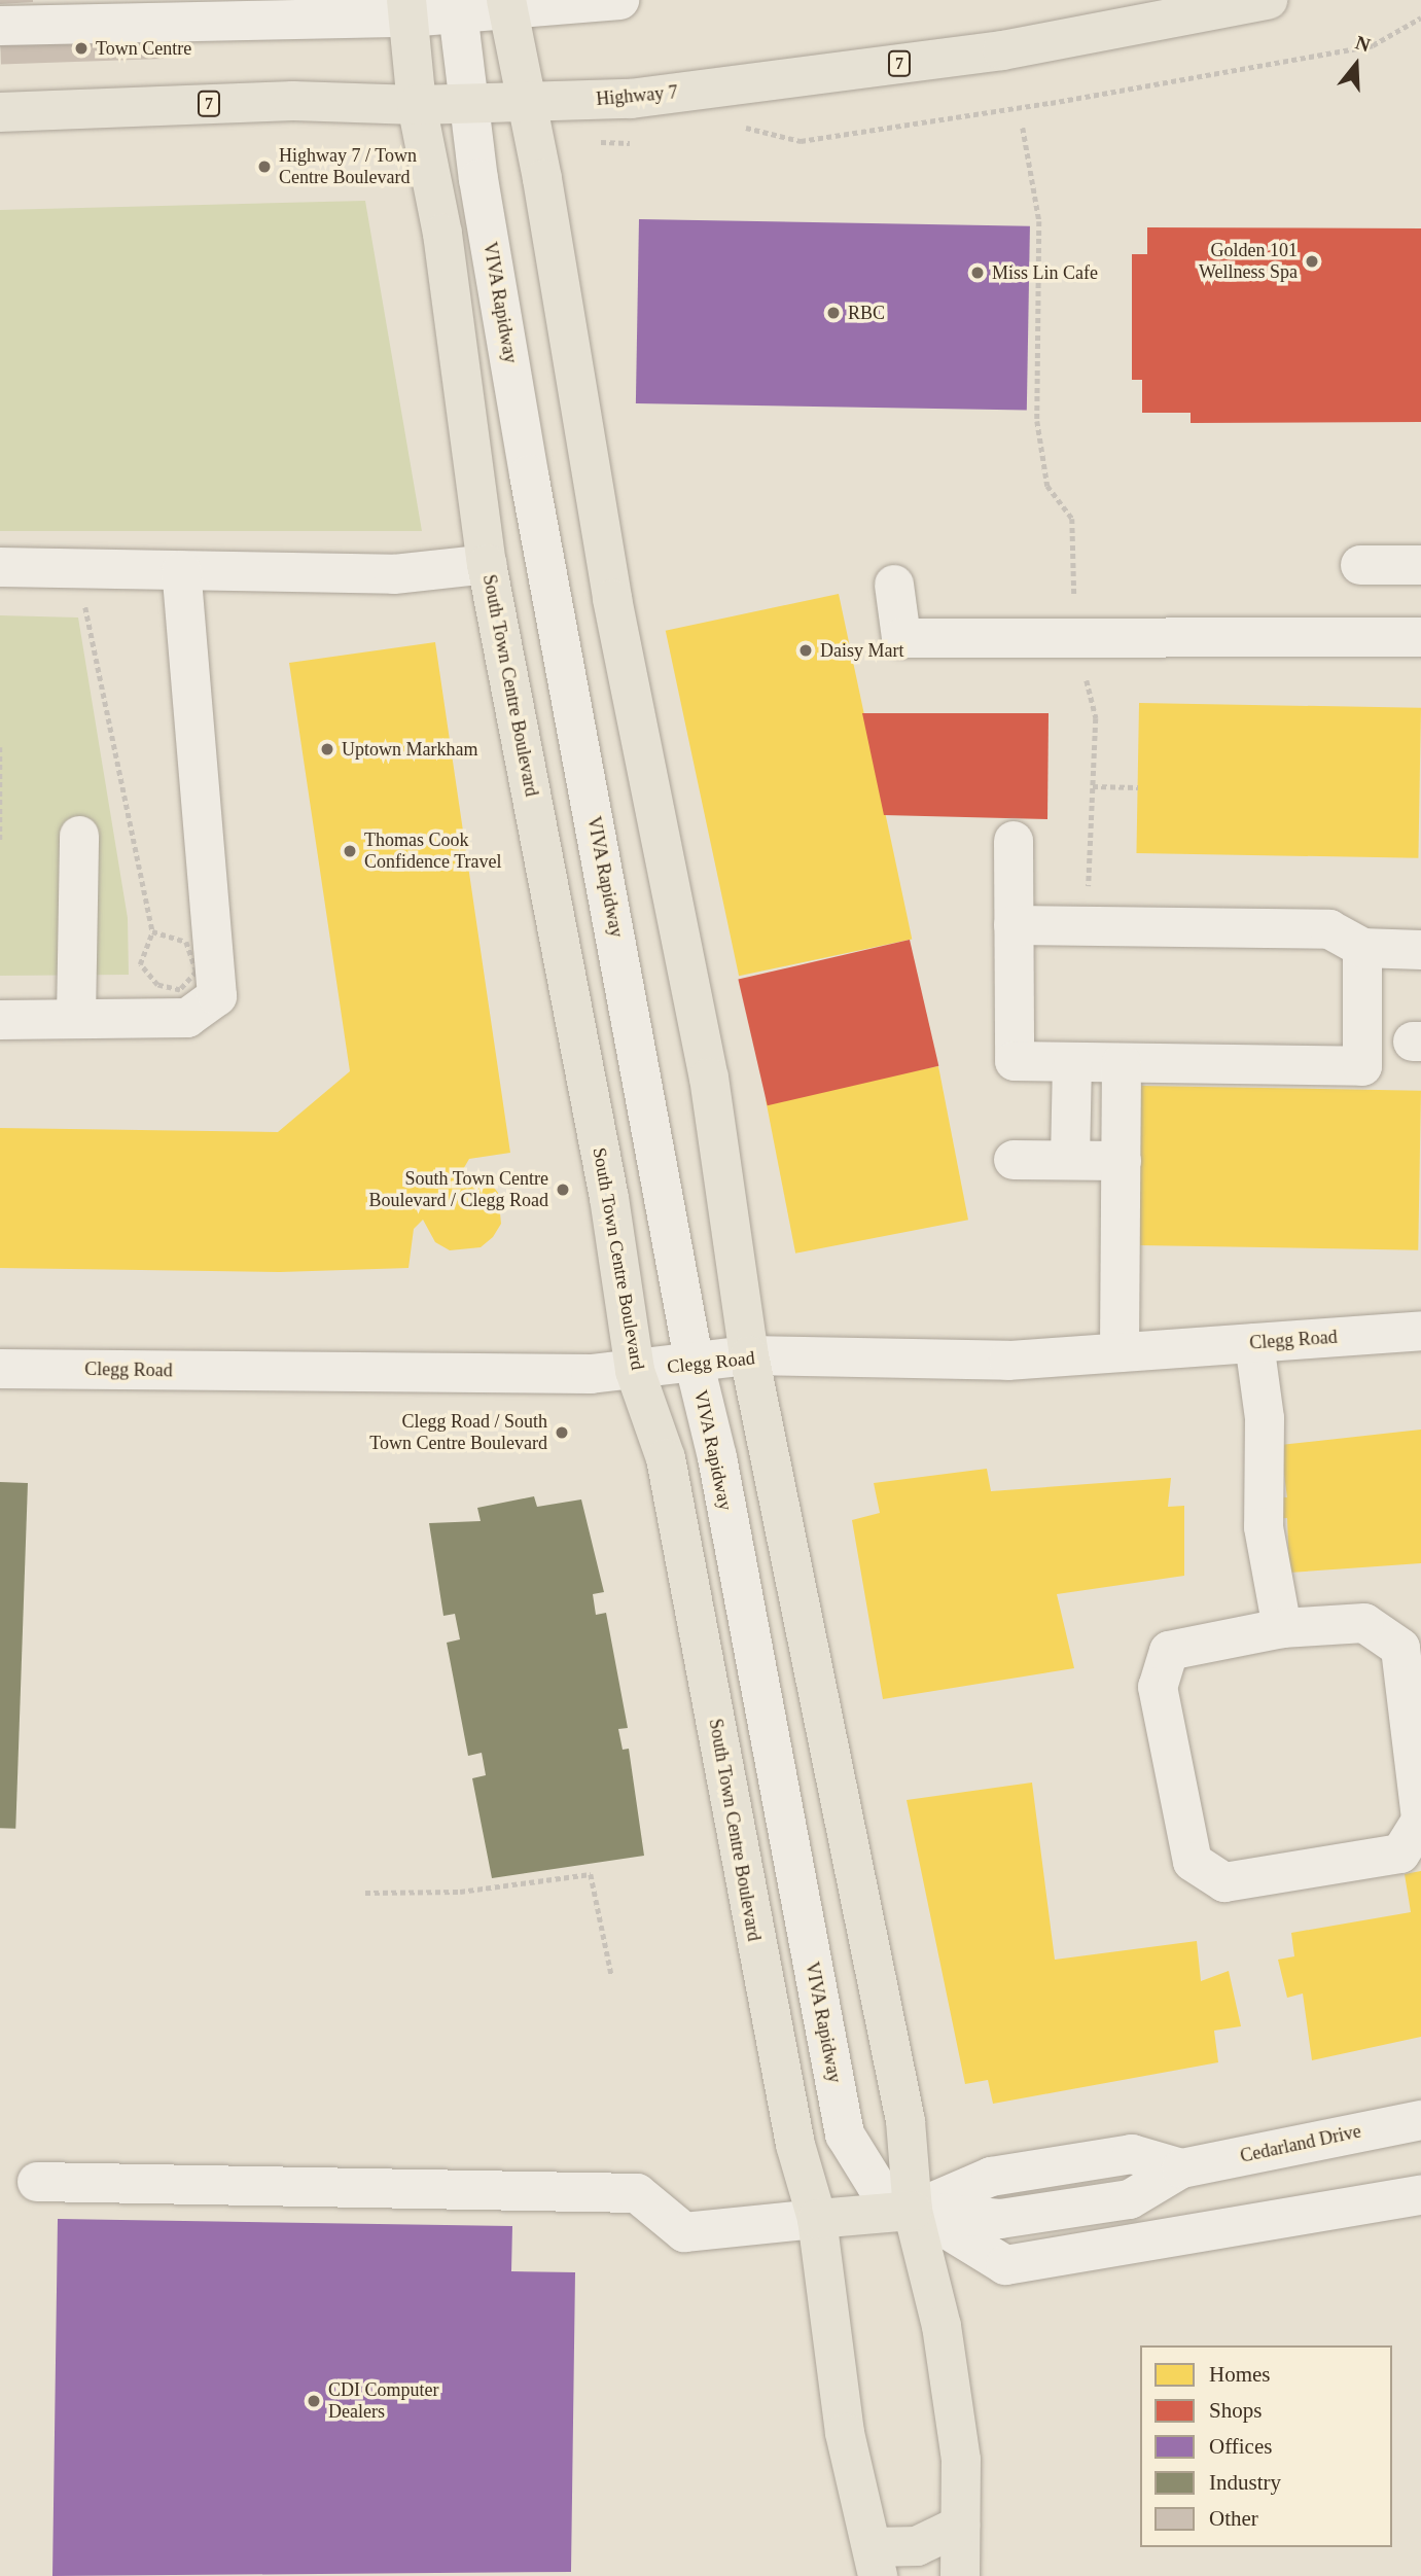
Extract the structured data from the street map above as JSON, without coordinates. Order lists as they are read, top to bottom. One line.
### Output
{"streets":{"main road":["7","Highway 7","South Town Centre Boulevard","Cedarland Drive"],"street":["VIVA Rapidway","Clegg Road"]},"crossings":[["Highway 7","VIVA Rapidway"],["Highway 7","South Town Centre Boulevard"],["VIVA Rapidway","Clegg Road"],["VIVA Rapidway","Cedarland Drive"],["South Town Centre Boulevard","Clegg Road"],["South Town Centre Boulevard","Cedarland Drive"]],"places":["Town Centre","Highway 7 / Town Centre Boulevard","Golden 101 Wellness Spa","Miss Lin Cafe","RBC","Daisy Mart","Uptown Markham","Thomas Cook Confidence Travel","South Town Centre Boulevard / Clegg Road","Clegg Road / South Town Centre Boulevard","CDI Computer Dealers"],"legend":["Homes","Shops","Offices","Industry","Other"],"north":"top"}
